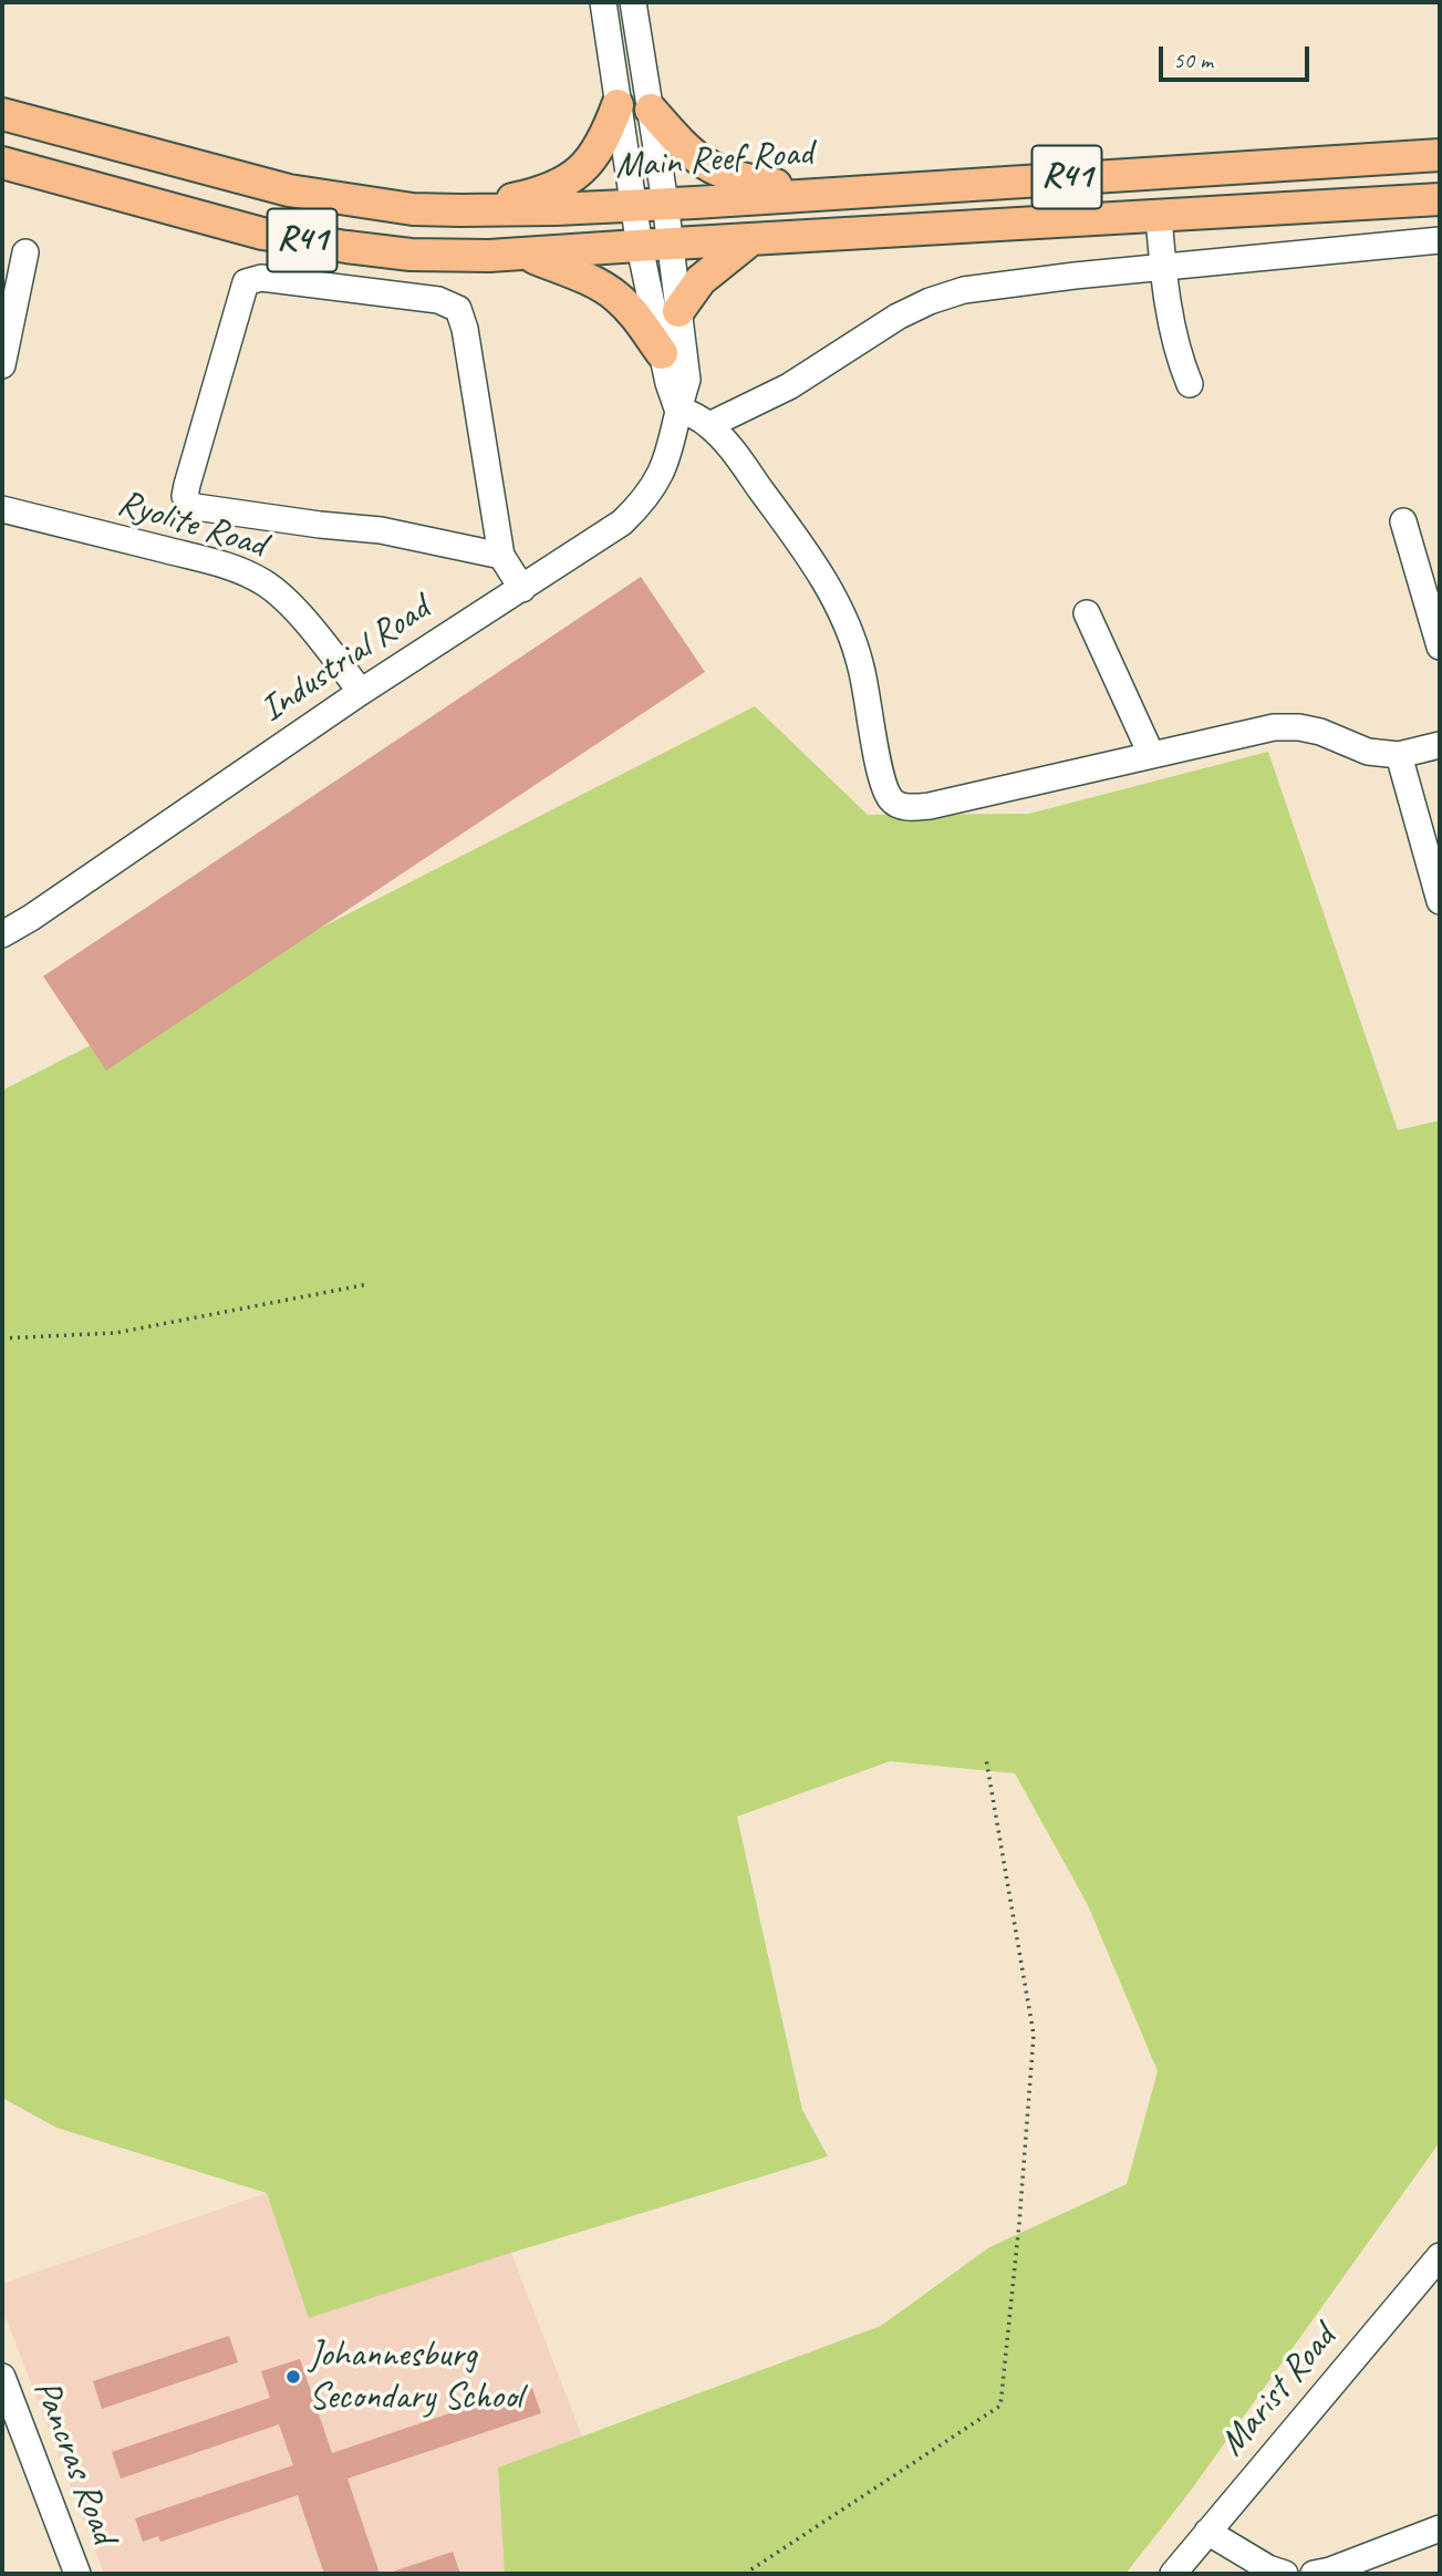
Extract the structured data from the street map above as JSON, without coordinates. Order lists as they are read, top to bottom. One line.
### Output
{"streets":{"main road":["Main Reef Road","R41"],"street":["Ryolite Road","Industrial Road","Marist Road","Pancras Road"]},"crossings":[["Main Reef Road","Industrial Road"],["R41","Industrial Road"],["Ryolite Road","Industrial Road"]],"places":["Johannesburg Secondary School"],"scale_bar":"50 m"}
